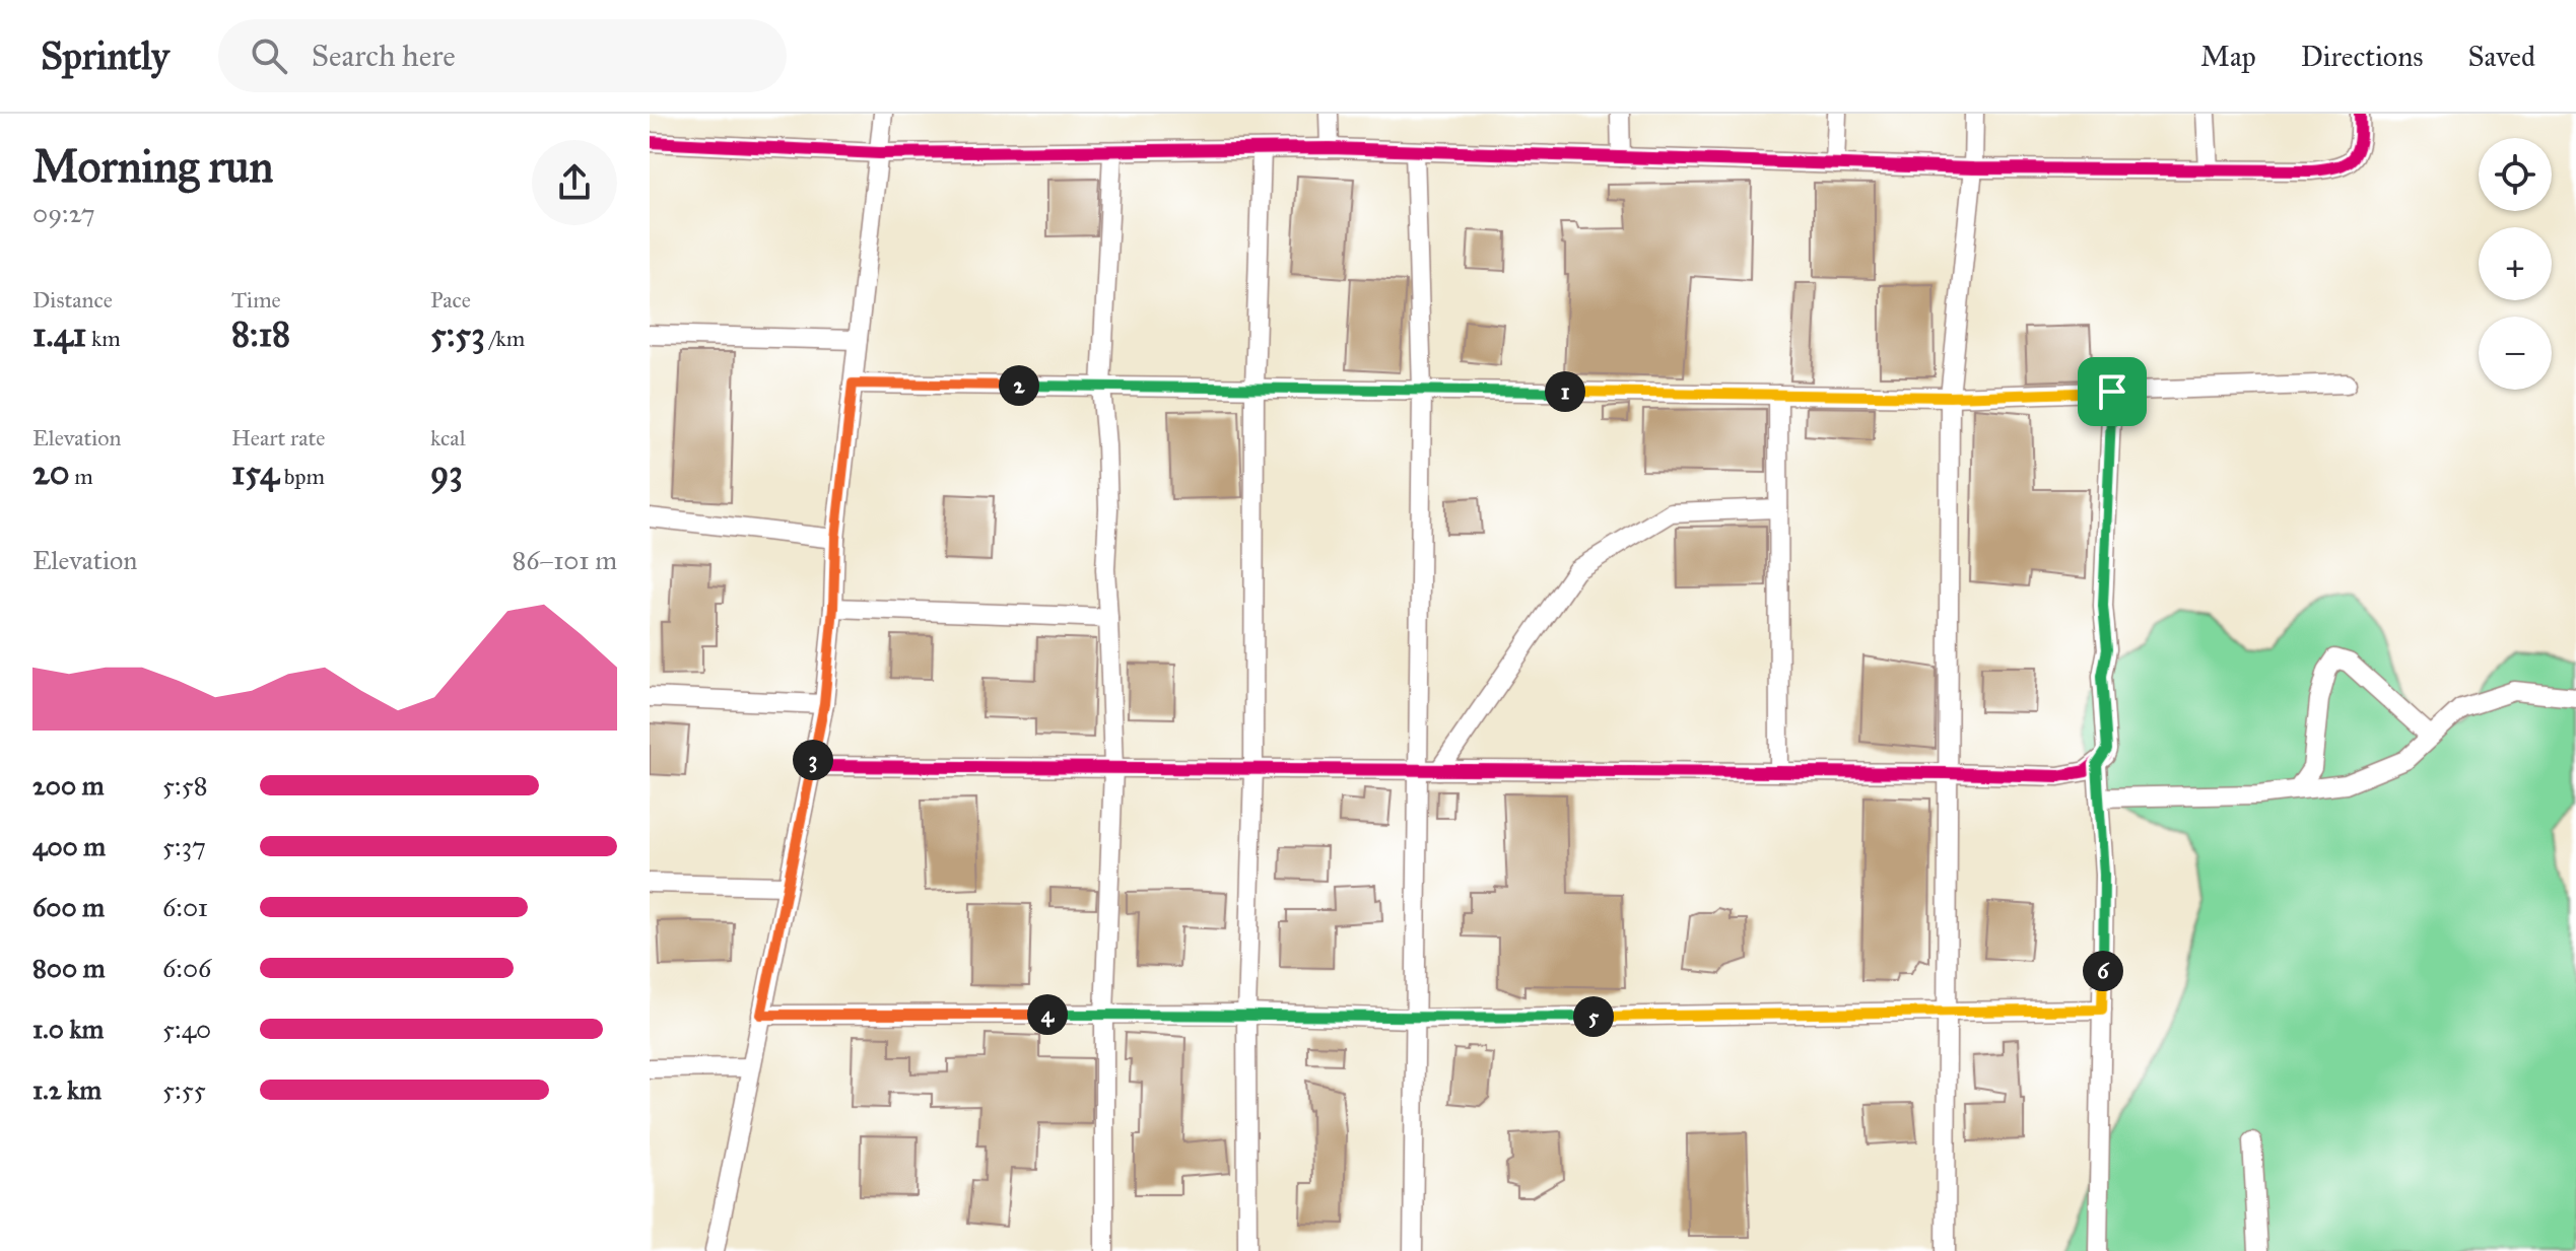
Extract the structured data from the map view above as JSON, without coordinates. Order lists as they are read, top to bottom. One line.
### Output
{"page":{"header":"Sprintly","search":"Search here","nav":["Map","Directions","Saved"],"heading":["Morning run","09:27"],"map_buttons":["+","−"],"stats":[["Distance","1.41 km"],["Time","8:18"],["Pace","5:53 /km"],["Elevation","20 m"],["Heart rate","154 bpm"],["kcal","93"]],"pins":["2","1","3","6","4","5"],"chart":["Elevation","86–101 m"],"list":[{"name":"200 m","note":"5:58"},{"name":"400 m","note":"5:37"},{"name":"600 m","note":"6:01"},{"name":"800 m","note":"6:06"},{"name":"1.0 km","note":"5:40"},{"name":"1.2 km","note":"5:55"}]}}
